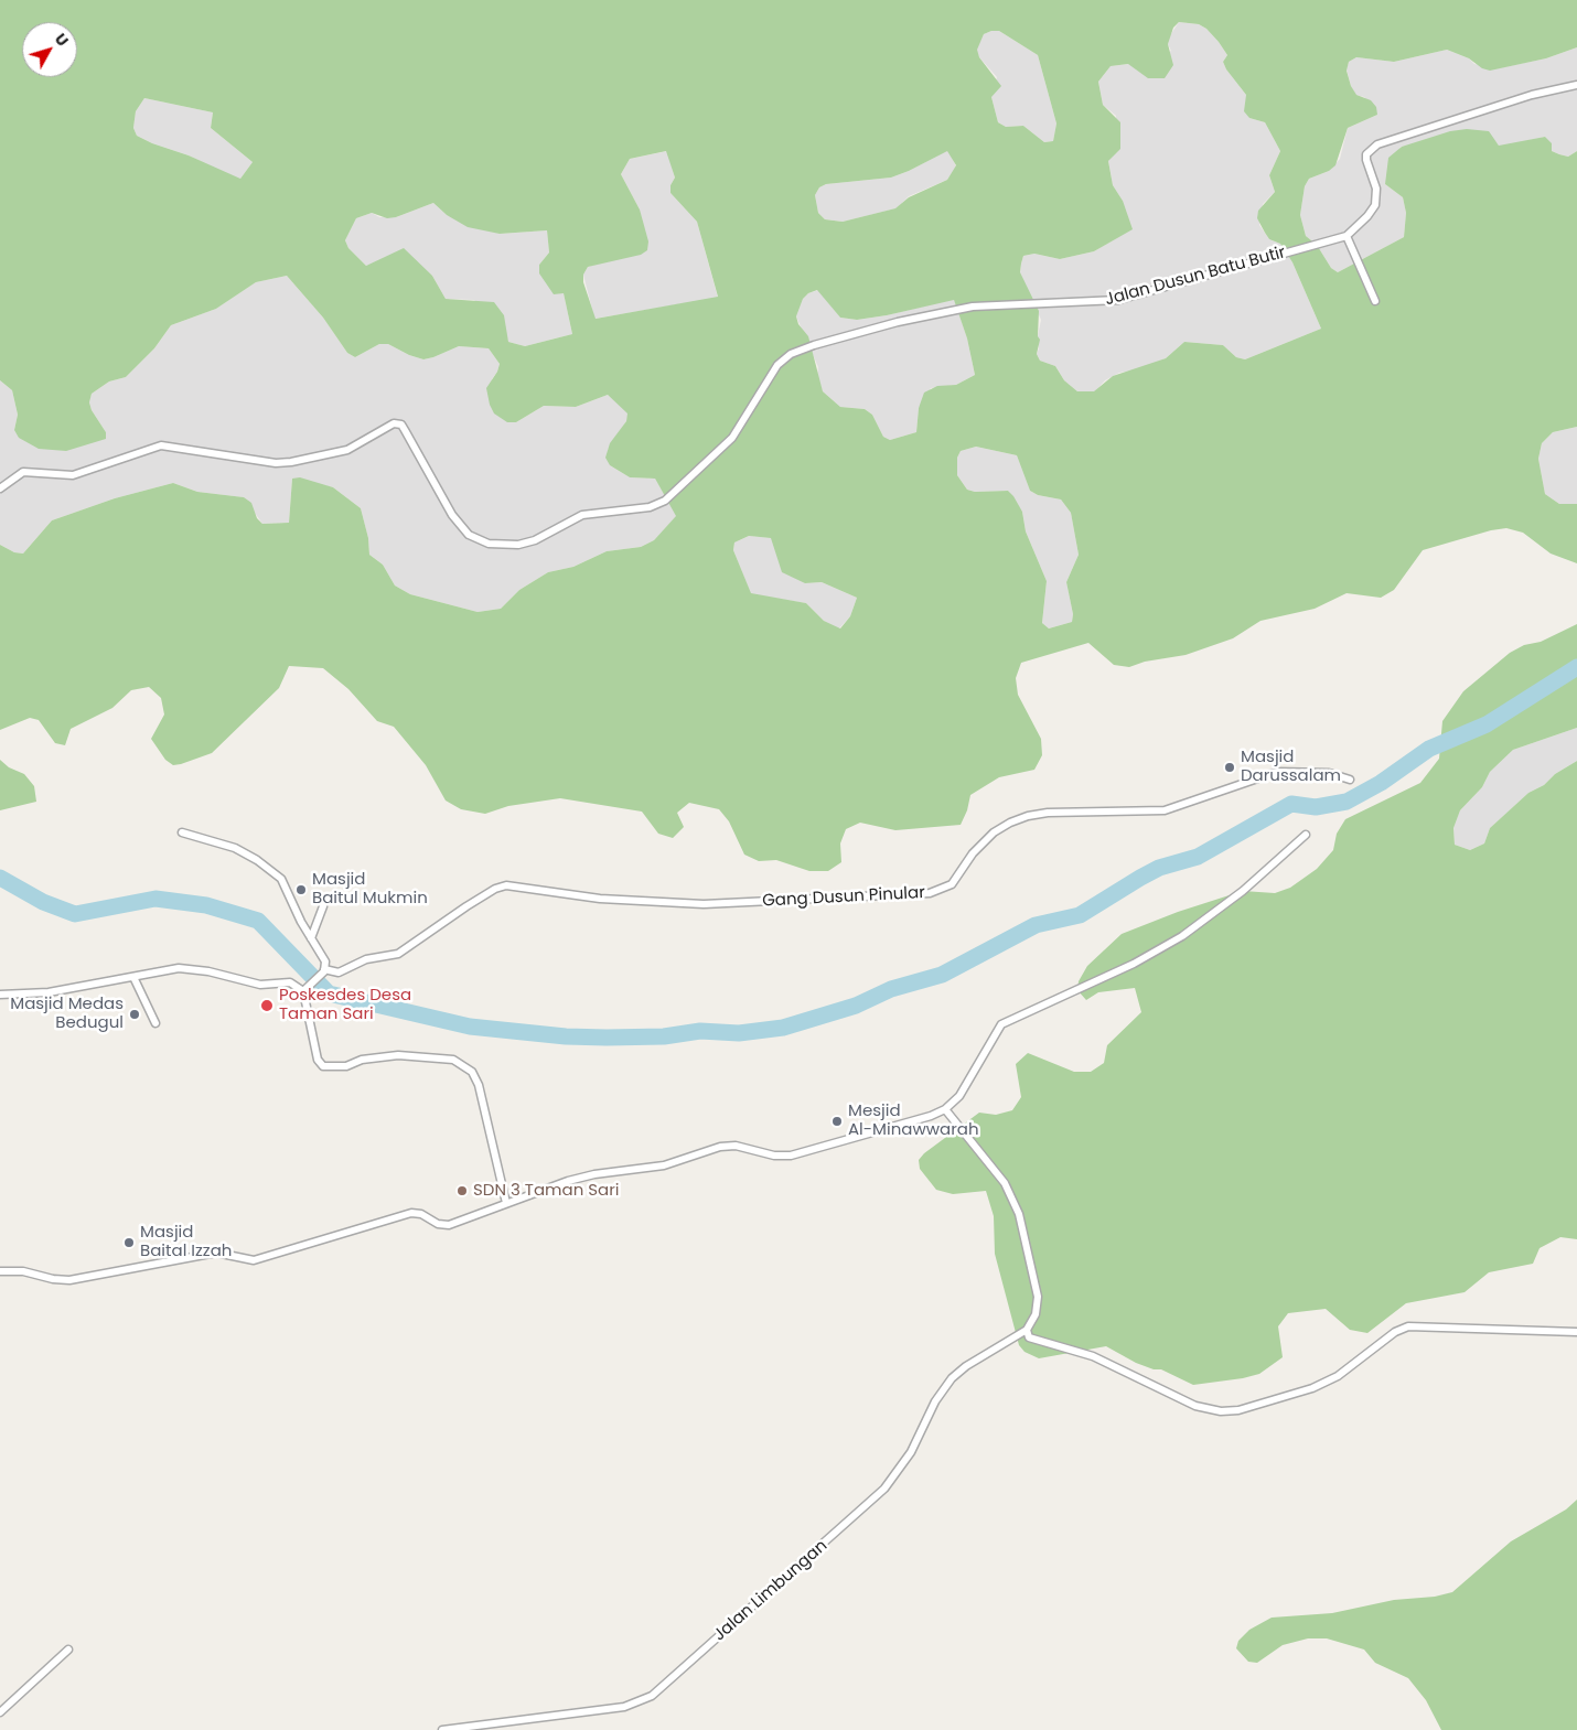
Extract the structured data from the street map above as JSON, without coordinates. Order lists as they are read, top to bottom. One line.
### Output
{"streets":{"street":["Jalan Dusun Batu Butir","Gang Dusun Pinular","Jalan Limbungan"]},"places":["Masjid Darussalam","Masjid Baitul Mukmin","Poskesdes Desa Taman Sari","Masjid Medas Bedugul","Mesjid Al-Minawwarah","SDN 3 Taman Sari","Masjid Baital Izzah"],"north":"top right"}
